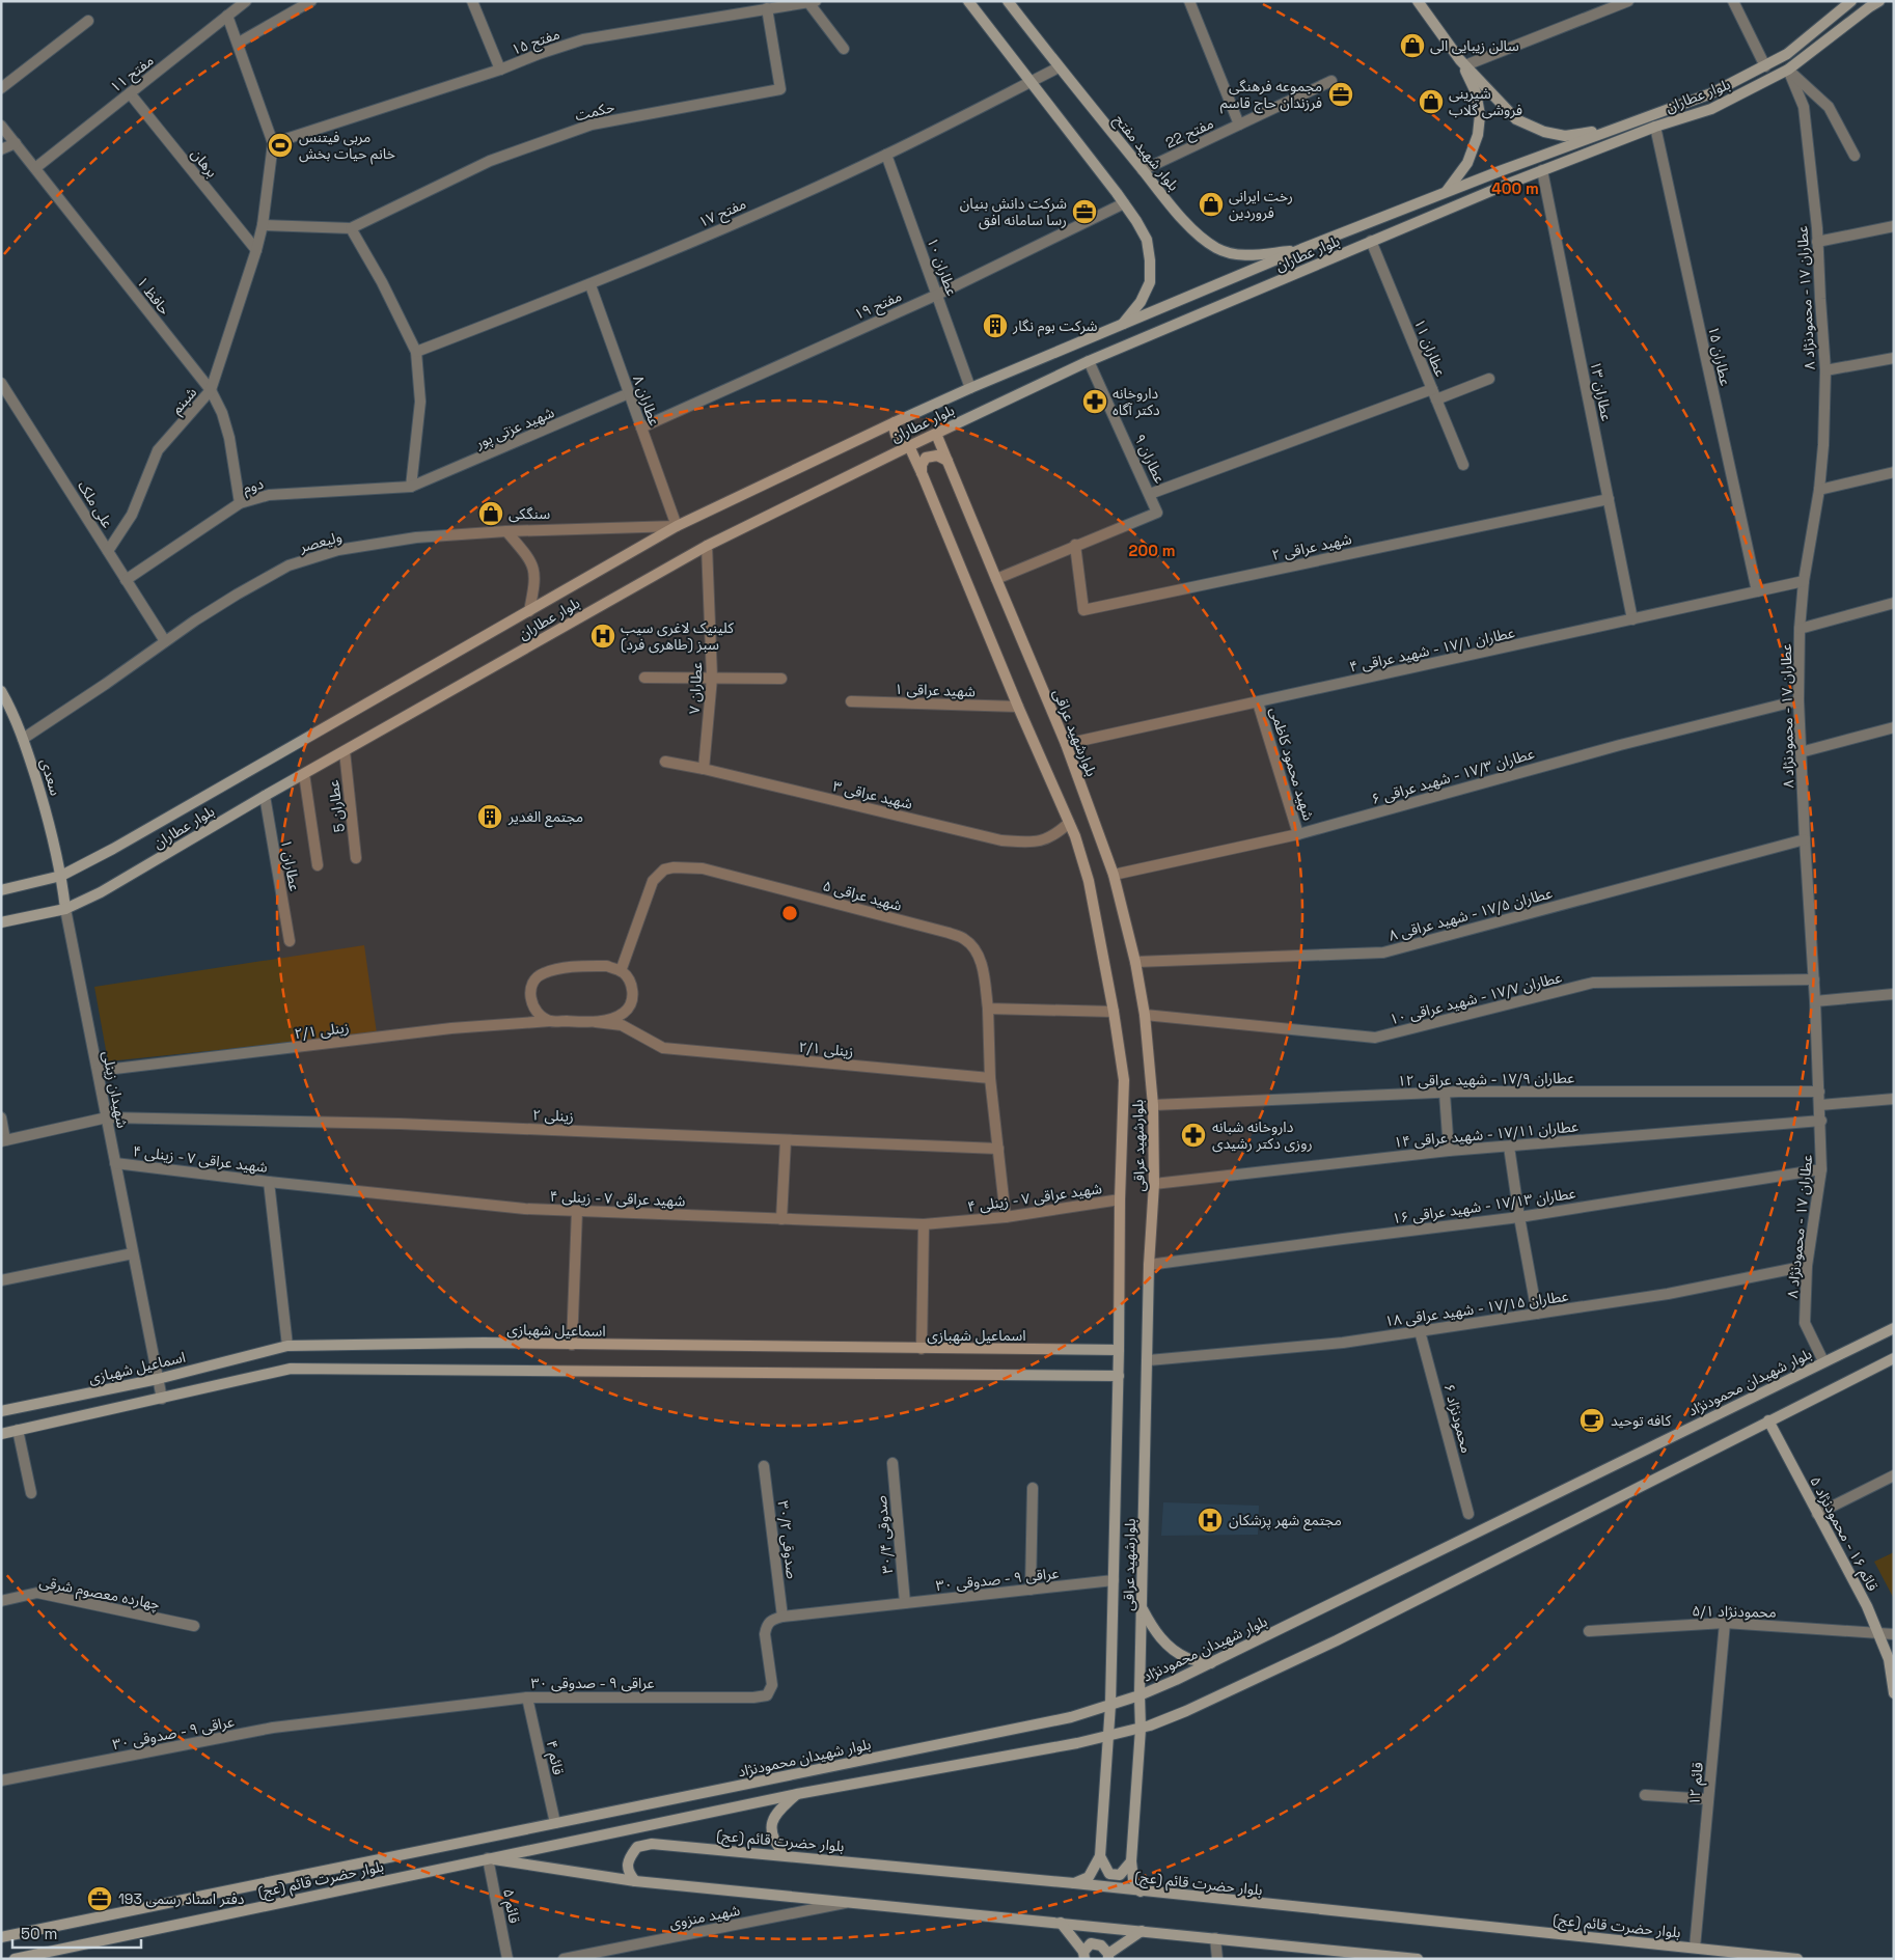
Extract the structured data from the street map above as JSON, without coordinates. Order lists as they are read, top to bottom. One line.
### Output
{"streets":{"main road":["بلوار عطاران","بلوار شهید مفتح","بلوارشهید عراقی","سعدی","اسماعیل شهبازی","بلوار شهیدان محمودنژاد","قائم ۱۶ - محمودنژاد ۵","بلوار حضرت قائم (عج)"],"street":["مفتح ۱۵","مفتح ۱۱","حکمت","مفتح 22","برهان","مفتح ۱۷","عطاران ۱۰","حافظ ۱","عطاران ۱۷ - محمودنژاد ۸","مفتح ۱۹","عطاران ۱۱","عطاران ۱۵","عطاران ۱۳","شبنم","عطاران ۸","شهید عزتی پور","عطاران ۹","دوم","علی ملک","ولیعصر","شهید عراقی ۲","عطاران ۱۷/۱ - شهید عراقی ۴","عطاران ۷","شهید عراقی ۱","شهید محمود کاظمی","عطاران ۱۷/۳ - شهید عراقی ۶","شهید عراقی ۳","عطاران 5","عطاران ۱","شهید عراقی ۵","عطاران ۱۷/۵ - شهید عراقی ۸","عطاران ۱۷/۷ - شهید عراقی ۱۰","زینلی ۲/۱","عطاران ۱۷/۹ - شهید عراقی ۱۲","شهیدان زینلی","زینلی ۲","عطاران ۱۷/۱۱ - شهید عراقی ۱۴","شهید عراقی ۷ - زینلی ۴","عطاران ۱۷/۱۳ - شهید عراقی ۱۶","عطاران ۱۷/۱۵ - شهید عراقی ۱۸","محمودنژاد ۶","صدوقی ۳۰/۴","صدوقی ۳۰/۲","عراقی ۹ - صدوقی ۳۰","چهارده معصوم شرقی","محمودنژاد ۵/۱","قائم ۴","قائم ۱۲","قائم ۵","شهید منزوی"]},"crossings":[["مفتح ۱۵","حکمت"],["مفتح ۱۵","شبنم"],["مفتح ۱۱","برهان"],["مفتح ۱۱","حافظ ۱"],["مفتح ۱۱","شبنم"],["بلوار عطاران","بلوار شهید مفتح"],["بلوار عطاران","عطاران ۱۰"],["بلوار عطاران","عطاران ۱۷ - محمودنژاد ۸"],["بلوار عطاران","عطاران ۱۱"],["بلوار عطاران","عطاران ۱۵"],["بلوار عطاران","عطاران ۱۳"],["بلوار عطاران","عطاران ۸"],["بلوار عطاران","عطاران ۹"],["بلوار عطاران","ولیعصر"],["بلوار عطاران","عطاران ۷"],["بلوار عطاران","بلوارشهید عراقی"],["بلوار عطاران","سعدی"],["بلوار عطاران","عطاران 5"],["بلوار عطاران","عطاران ۱"],["بلوار عطاران","شهیدان زینلی"],["مفتح 22","بلوار شهید مفتح"],["بلوار شهید مفتح","مفتح ۱۷"],["برهان","شبنم"],["مفتح ۱۷","عطاران ۱۰"],["مفتح ۱۷","عطاران ۸"],["عطاران ۱۰","مفتح ۱۹"],["حافظ ۱","شبنم"],["حافظ ۱","دوم"],["عطاران ۱۷ - محمودنژاد ۸","عطاران ۱۷/۱ - شهید عراقی ۴"],["عطاران ۱۷ - محمودنژاد ۸","عطاران ۱۷/۳ - شهید عراقی ۶"],["عطاران ۱۷ - محمودنژاد ۸","عطاران ۱۷/۵ - شهید عراقی ۸"],["عطاران ۱۷ - محمودنژاد ۸","عطاران ۱۷/۷ - شهید عراقی ۱۰"],["عطاران ۱۷ - محمودنژاد ۸","عطاران ۱۷/۹ - شهید عراقی ۱۲"],["عطاران ۱۷ - محمودنژاد ۸","عطاران ۱۷/۱۱ - شهید عراقی ۱۴"],["عطاران ۱۷ - محمودنژاد ۸","عطاران ۱۷/۱۳ - شهید عراقی ۱۶"],["عطاران ۱۷ - محمودنژاد ۸","عطاران ۱۷/۱۵ - شهید عراقی ۱۸"],["عطاران ۱۷ - محمودنژاد ۸","بلوار شهیدان محمودنژاد"],["مفتح ۱۹","عطاران ۸"],["عطاران ۱۵","عطاران ۱۷/۱ - شهید عراقی ۴"],["عطاران ۱۳","شهید عراقی ۲"],["عطاران ۱۳","عطاران ۱۷/۱ - شهید عراقی ۴"],["شبنم","علی ملک"],["عطاران ۸","شهید عزتی پور"],["عطاران ۸","ولیعصر"],["شهید عزتی پور","دوم"],["عطاران ۹","شهید عراقی ۲"],["دوم","علی ملک"],["علی ملک","ولیعصر"],["ولیعصر","سعدی"],["عطاران ۱۷/۱ - شهید عراقی ۴","بلوارشهید عراقی"],["عطاران ۱۷/۱ - شهید عراقی ۴","شهید محمود کاظمی"],["عطاران ۷","شهید عراقی ۳"],["شهید عراقی ۱","بلوارشهید عراقی"],["بلوارشهید عراقی","عطاران ۱۷/۳ - شهید عراقی ۶"],["بلوارشهید عراقی","شهید عراقی ۳"],["بلوارشهید عراقی","عطاران ۱۷/۵ - شهید عراقی ۸"],["بلوارشهید عراقی","عطاران ۱۷/۷ - شهید عراقی ۱۰"],["بلوارشهید عراقی","عطاران ۱۷/۹ - شهید عراقی ۱۲"],["بلوارشهید عراقی","عطاران ۱۷/۱۱ - شهید عراقی ۱۴"],["بلوارشهید عراقی","شهید عراقی ۷ - زینلی ۴"],["بلوارشهید عراقی","عطاران ۱۷/۱۳ - شهید عراقی ۱۶"],["بلوارشهید عراقی","عطاران ۱۷/۱۵ - شهید عراقی ۱۸"],["بلوارشهید عراقی","اسماعیل شهبازی"],["بلوارشهید عراقی","بلوار شهیدان محمودنژاد"],["بلوارشهید عراقی","عراقی ۹ - صدوقی ۳۰"],["بلوارشهید عراقی","بلوار حضرت قائم (عج)"],["شهید محمود کاظمی","عطاران ۱۷/۳ - شهید عراقی ۶"],["سعدی","شهیدان زینلی"],["زینلی ۲/۱","شهیدان زینلی"],["شهیدان زینلی","زینلی ۲"],["شهیدان زینلی","شهید عراقی ۷ - زینلی ۴"],["شهیدان زینلی","اسماعیل شهبازی"],["عطاران ۱۷/۱۵ - شهید عراقی ۱۸","محمودنژاد ۶"],["بلوار شهیدان محمودنژاد","قائم ۴"],["بلوار شهیدان محمودنژاد","بلوار حضرت قائم (عج)"],["قائم ۱۶ - محمودنژاد ۵","محمودنژاد ۵/۱"],["صدوقی ۳۰/۴","عراقی ۹ - صدوقی ۳۰"],["صدوقی ۳۰/۲","عراقی ۹ - صدوقی ۳۰"],["عراقی ۹ - صدوقی ۳۰","قائم ۴"],["محمودنژاد ۵/۱","قائم ۱۲"],["قائم ۱۲","بلوار حضرت قائم (عج)"],["بلوار حضرت قائم (عج)","قائم ۵"],["بلوار حضرت قائم (عج)","شهید منزوی"]],"places":{"shop":["سالن زیبایی الی","شیرینی فروشی گلاب","رخت ایرانی فروردین","سنگکی"],"office":["مجموعه فرهنگی فرزندان حاج قاسم","شرکت دانش بنیان رسا سامانه افق","دفتر اسناد رسمی 193"],"sports":["مربی فیتنس خانم حیات بخش"],"building":["شرکت بوم نگار","مجتمع الغدیر"],"pharmacy":["داروخانه دکتر آگاه","داروخانه شبانه روزی دکتر رشیدی"],"hospital":["کلینیک لاغری سیب سبز (طاهری فرد)","مجتمع شهر پزشکان"],"cafe":["کافه توحید"]},"scale_bar":"50 m","rings":["400 m","200 m"]}
